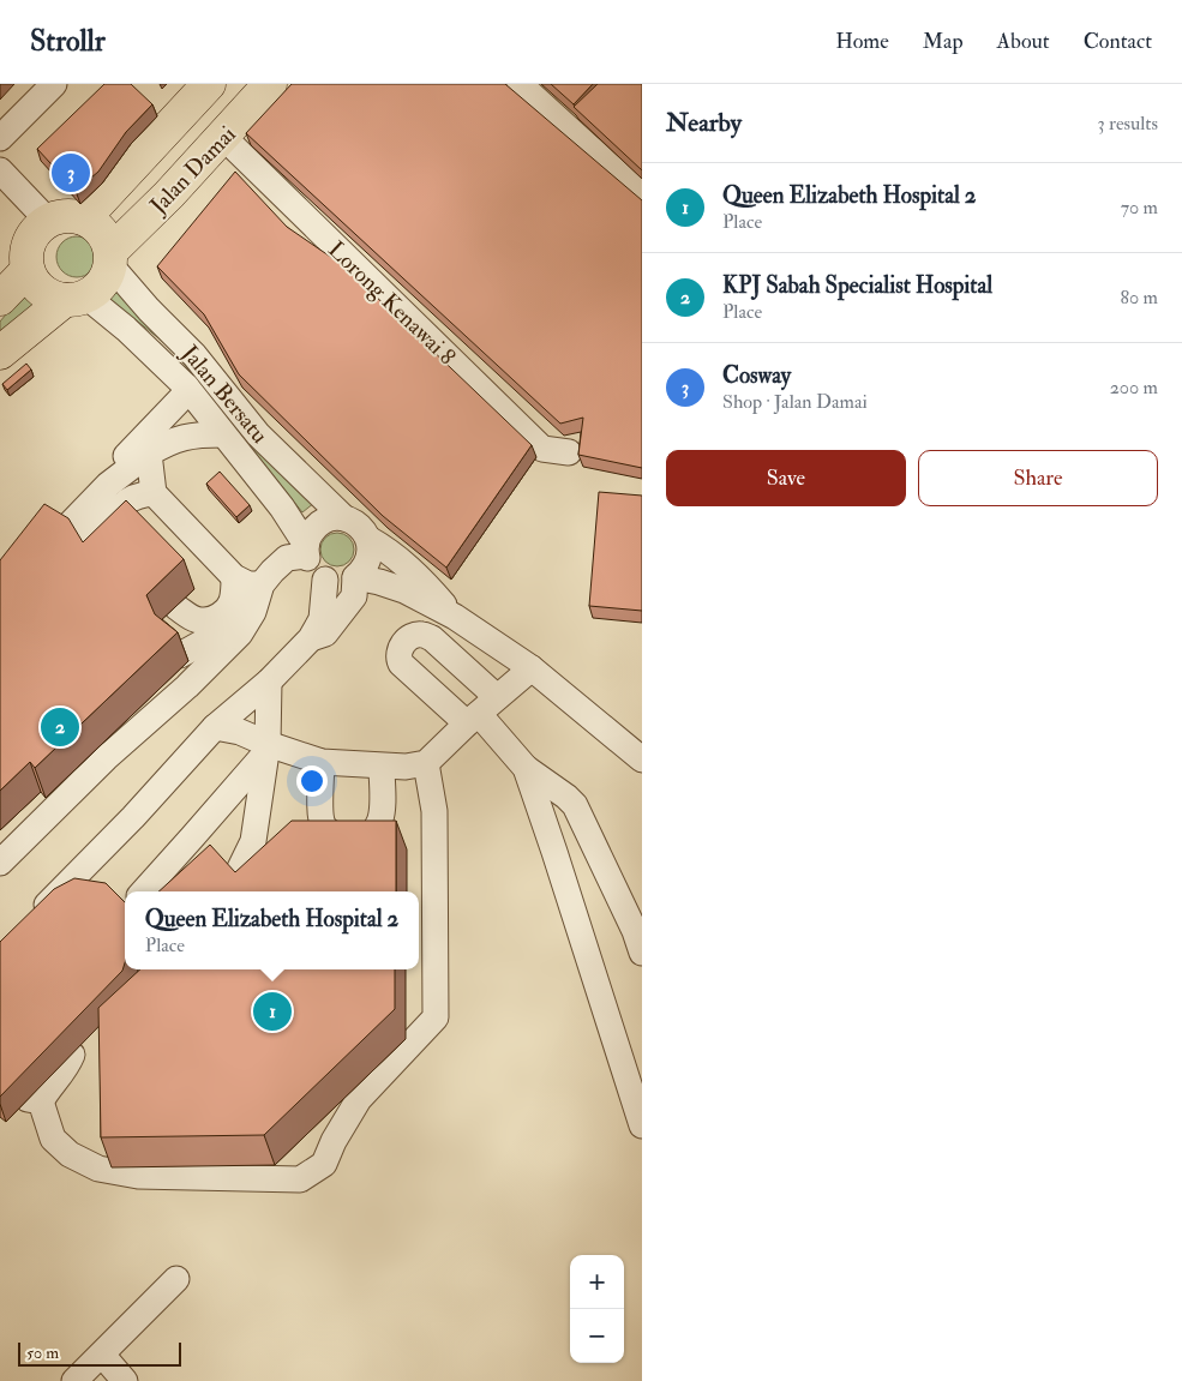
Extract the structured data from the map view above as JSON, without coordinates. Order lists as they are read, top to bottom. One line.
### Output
{"streets":{"main road":["Jalan Damai"],"street":["Lorong Kenawai 8","Jalan Bersatu"]},"crossings":[["Jalan Damai","Lorong Kenawai 8"],["Jalan Damai","Jalan Bersatu"]],"scale_bar":"50 m","page":{"header":"Strollr","nav":["Home","Map","About","Contact"],"heading":["Nearby","3 results"],"pins":["3","2","1"],"list":[{"mark":"1","name":"Queen Elizabeth Hospital 2","note":"Place","value":"70 m"},{"mark":"2","name":"KPJ Sabah Specialist Hospital","note":"Place","value":"80 m"},{"mark":"3","name":"Cosway","note":"Shop · Jalan Damai","value":"200 m"}],"buttons":["Save","Share"],"popup":["Queen Elizabeth Hospital 2","Place"],"map_buttons":["+","−"],"scale":"50 m"}}
